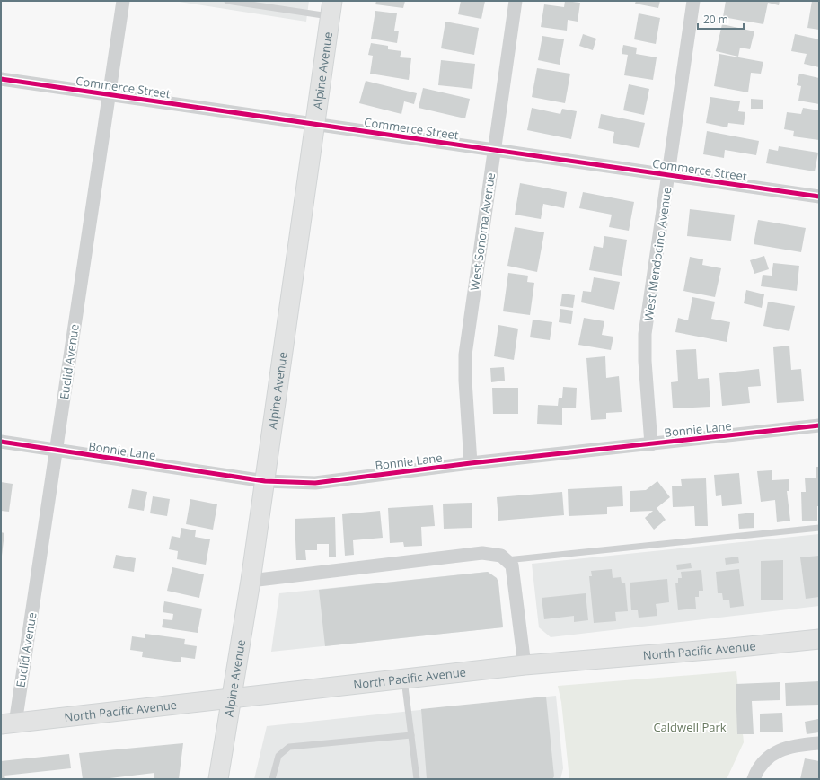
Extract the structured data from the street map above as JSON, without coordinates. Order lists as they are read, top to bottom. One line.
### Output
{"streets":{"street":["Alpine Avenue","Commerce Street","West Sonoma Avenue","West Mendocino Avenue","Euclid Avenue","Bonnie Lane","North Pacific Avenue"]},"crossings":[["Alpine Avenue","Commerce Street"],["Alpine Avenue","Bonnie Lane"],["Alpine Avenue","North Pacific Avenue"],["Commerce Street","West Sonoma Avenue"],["Commerce Street","West Mendocino Avenue"],["Commerce Street","Euclid Avenue"],["West Sonoma Avenue","Bonnie Lane"],["West Mendocino Avenue","Bonnie Lane"],["Euclid Avenue","Bonnie Lane"],["Euclid Avenue","North Pacific Avenue"]],"parks":["Caldwell Park"],"scale_bar":"20 m"}
